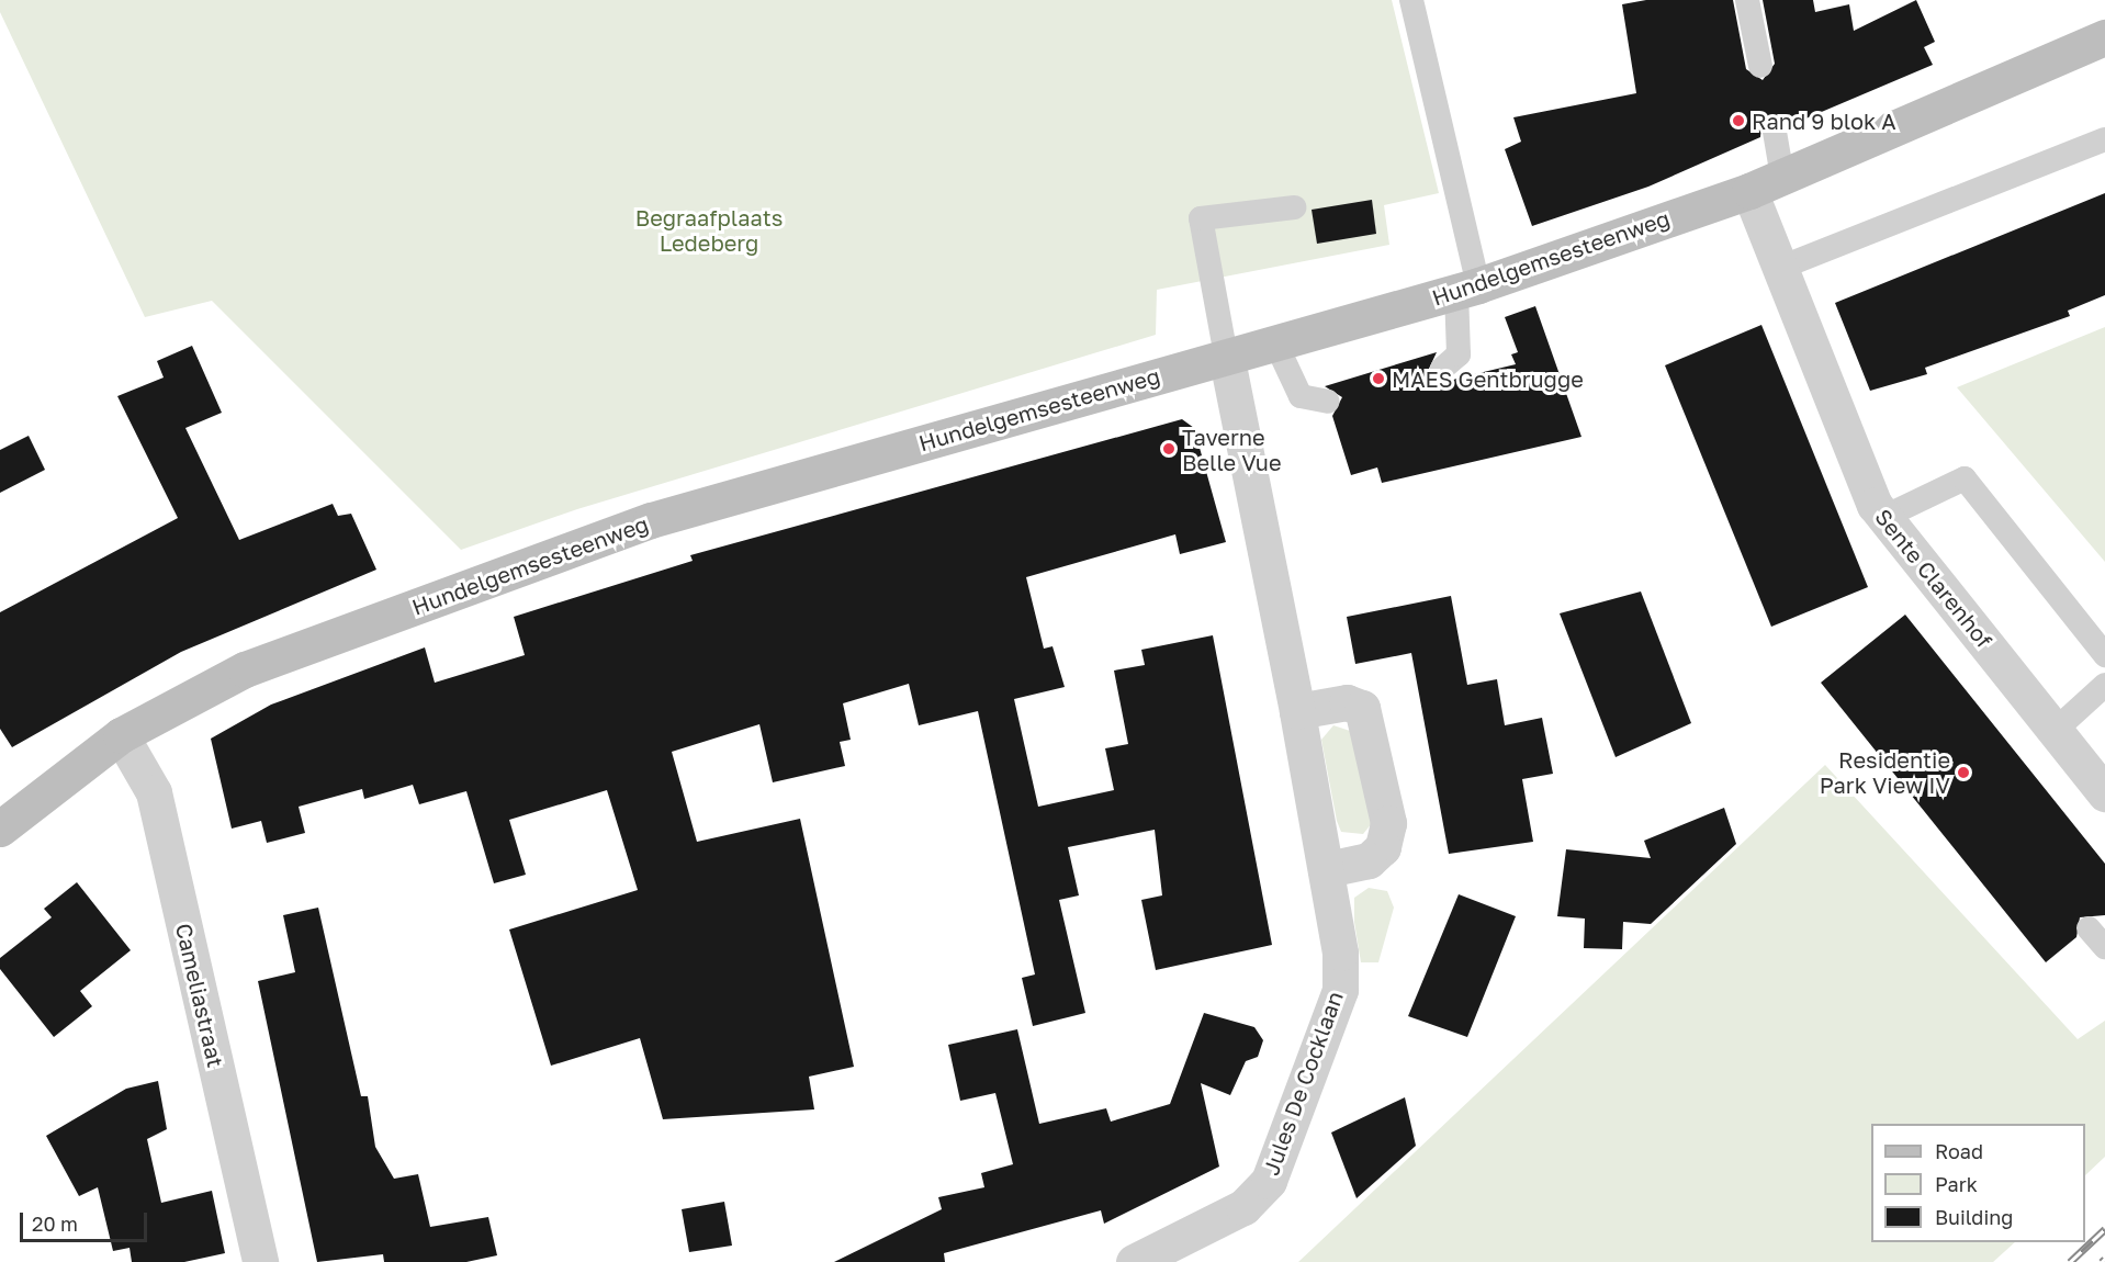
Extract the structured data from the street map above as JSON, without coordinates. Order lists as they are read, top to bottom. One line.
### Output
{"streets":{"main road":["Hundelgemsesteenweg"],"street":["Sente Clarenhof","Cameliastraat","Jules De Cocklaan"]},"crossings":[["Hundelgemsesteenweg","Sente Clarenhof"],["Hundelgemsesteenweg","Cameliastraat"],["Hundelgemsesteenweg","Jules De Cocklaan"]],"parks":["Begraafplaats Ledeberg"],"places":["Rand 9 blok A","MAES Gentbrugge","Taverne Belle Vue","Residentie Park View IV"],"legend":["Road","Park","Building"],"scale_bar":"20 m"}
